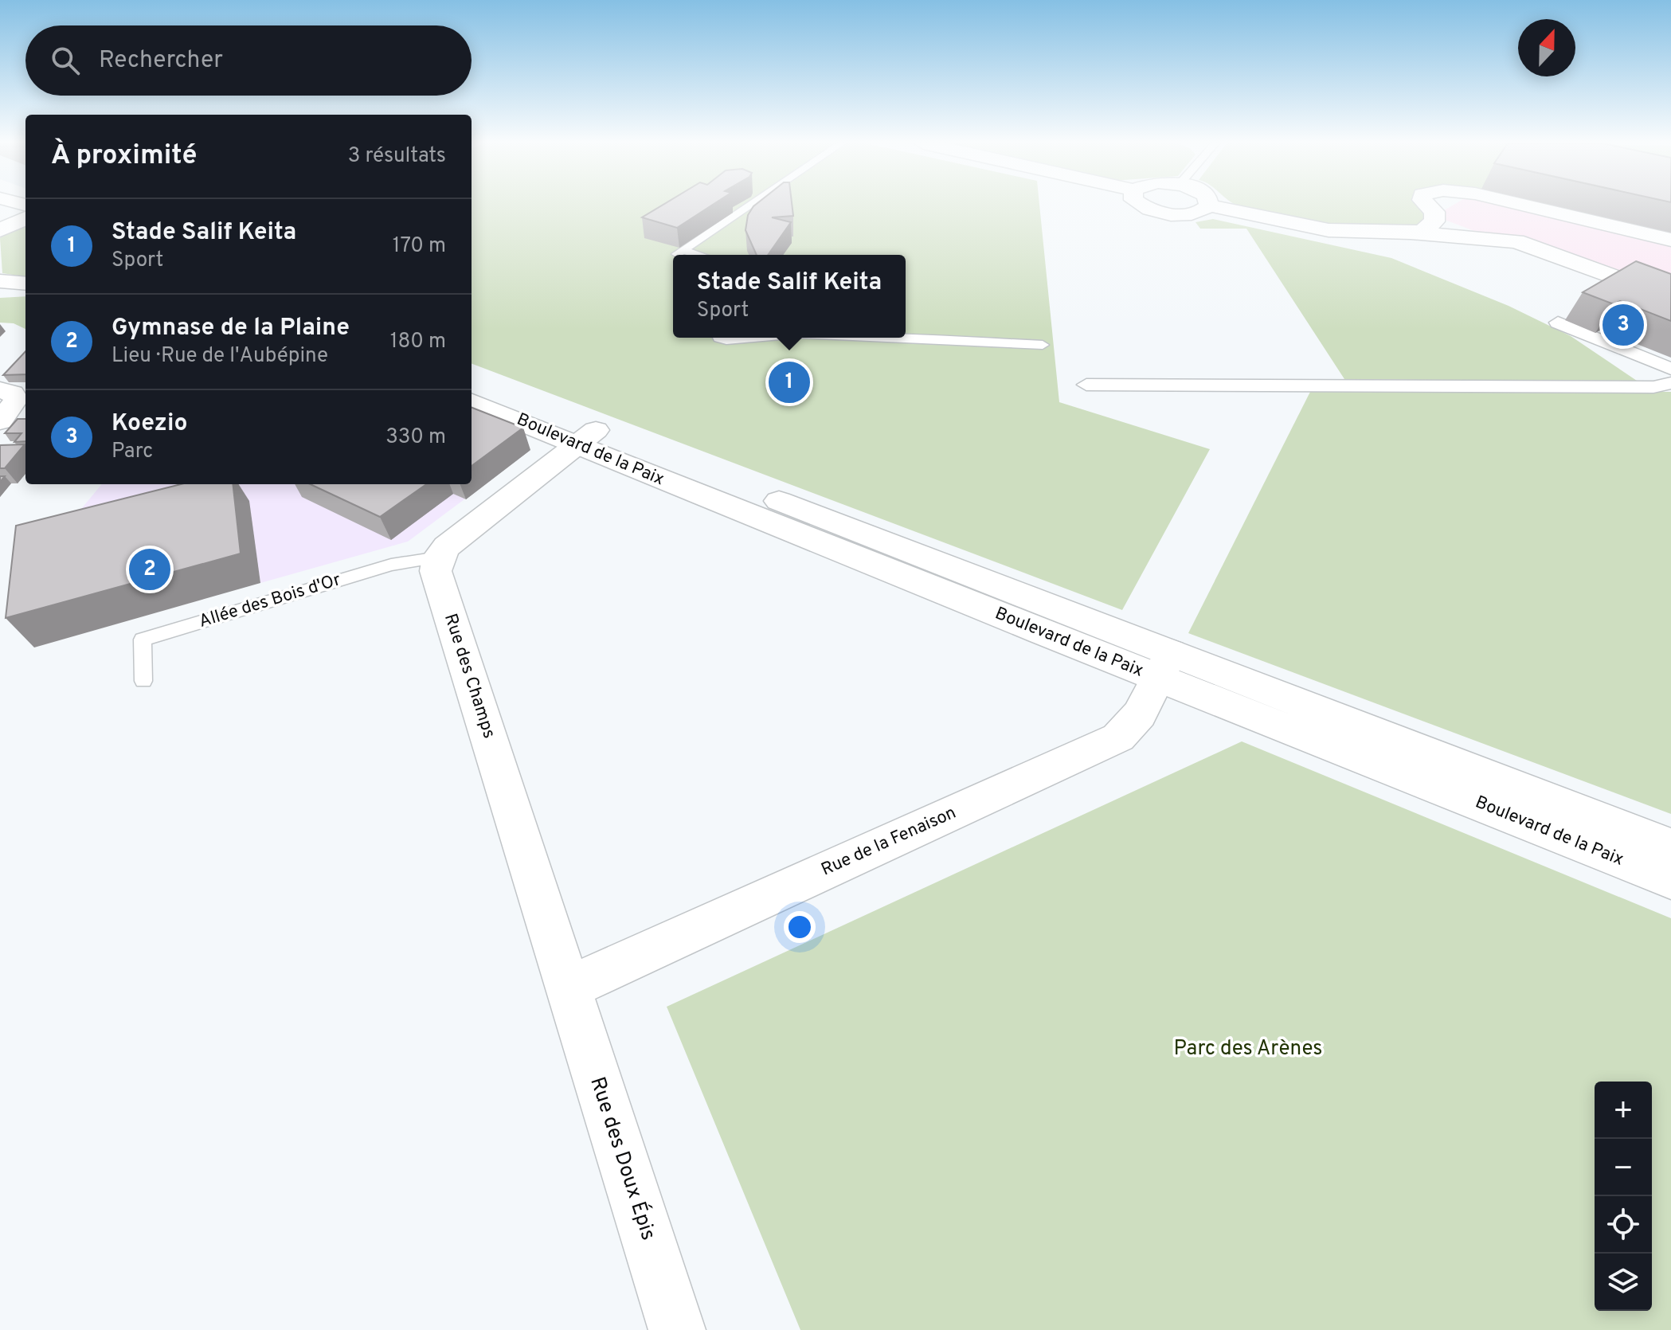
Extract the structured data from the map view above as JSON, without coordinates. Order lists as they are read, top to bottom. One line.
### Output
{"streets":{"street":["Boulevard de la Paix","Rue des Champs","Rue de la Fenaison","Rue des Doux Épis"],"lane":["Allée des Bois d'Or"]},"crossings":[["Boulevard de la Paix","Rue de la Fenaison"],["Allée des Bois d'Or","Rue des Champs"],["Rue des Champs","Rue de la Fenaison"],["Rue des Champs","Rue des Doux Épis"],["Rue de la Fenaison","Rue des Doux Épis"]],"parks":["Parc des Arènes"],"north":"top","page":{"search":"Rechercher","heading":["À proximité","3 résultats"],"list":[{"mark":"1","name":"Stade Salif Keita","note":"Sport","value":"170 m"},{"mark":"2","name":"Gymnase de la Plaine","note":"Lieu · Rue de l'Aubépine","value":"180 m"},{"mark":"3","name":"Koezio","note":"Parc","value":"330 m"}],"popup":["Stade Salif Keita","Sport"],"pins":["3","1","2"],"map_buttons":["+","−"]}}
